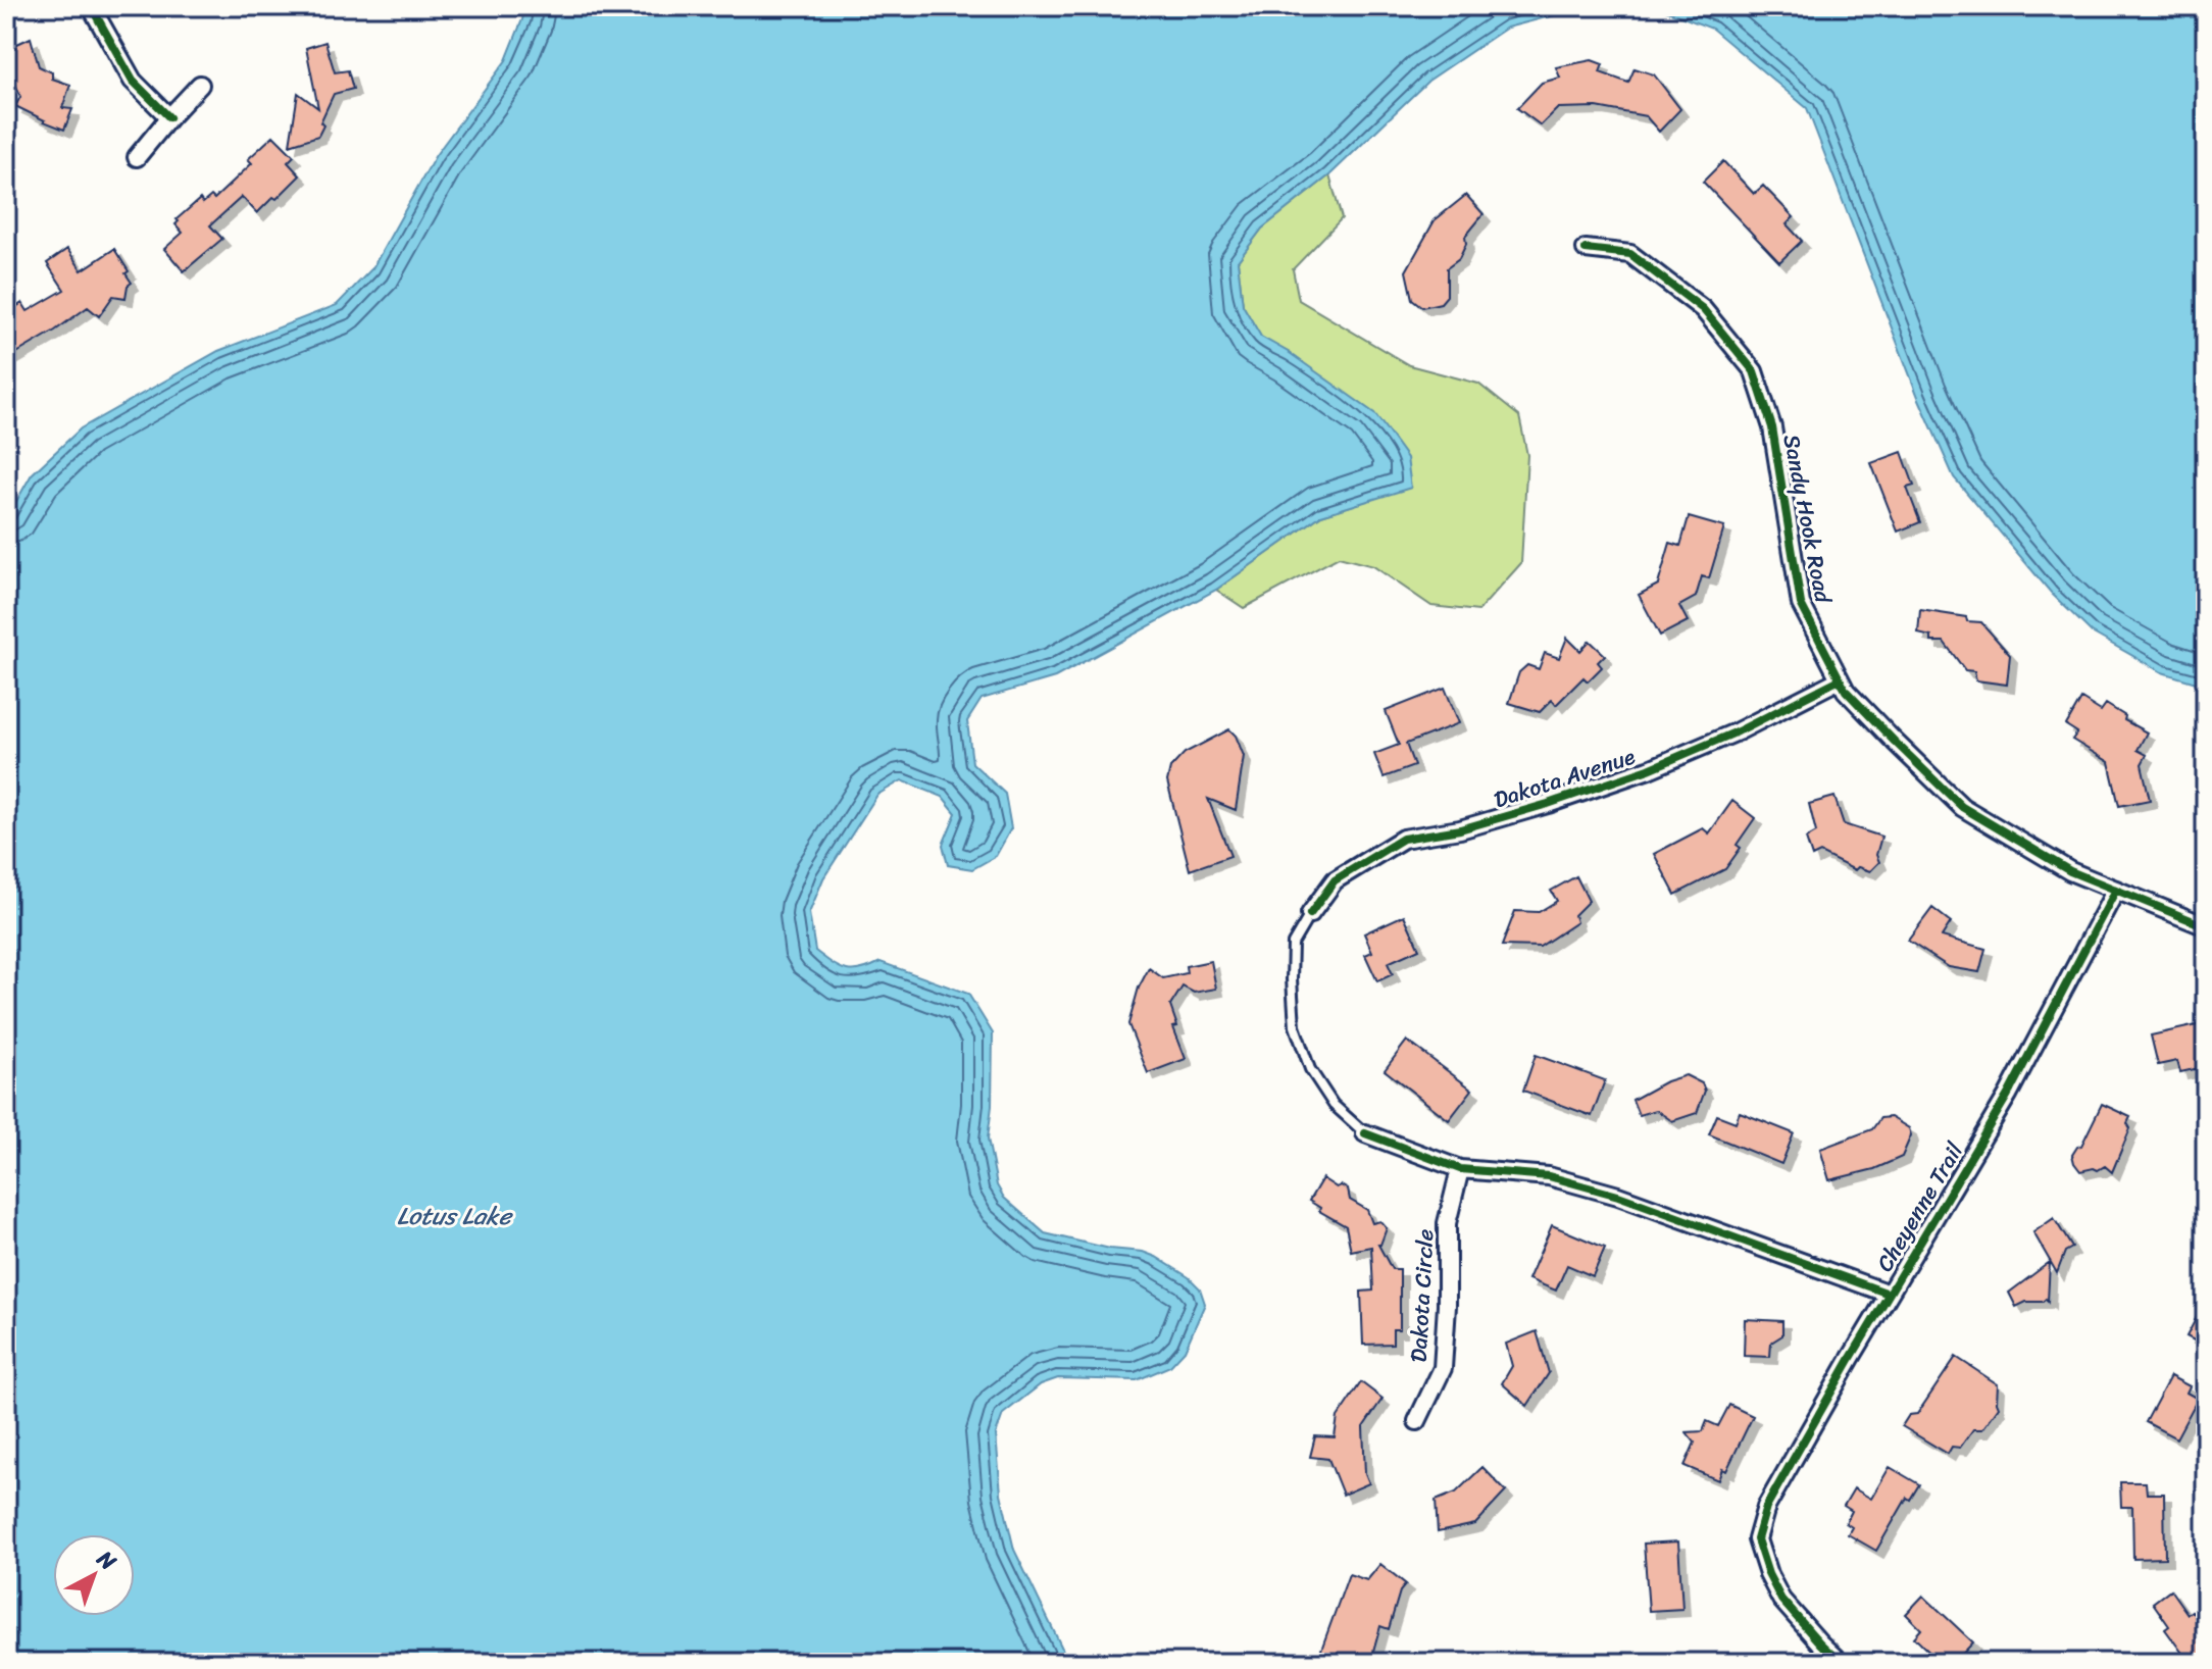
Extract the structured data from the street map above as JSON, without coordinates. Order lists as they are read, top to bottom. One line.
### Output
{"streets":{"street":["Sandy Hook Road","Dakota Avenue","Cheyenne Trail","Dakota Circle"]},"crossings":[["Sandy Hook Road","Dakota Avenue"],["Sandy Hook Road","Cheyenne Trail"]],"water":["Lotus Lake"],"north":"top right"}
